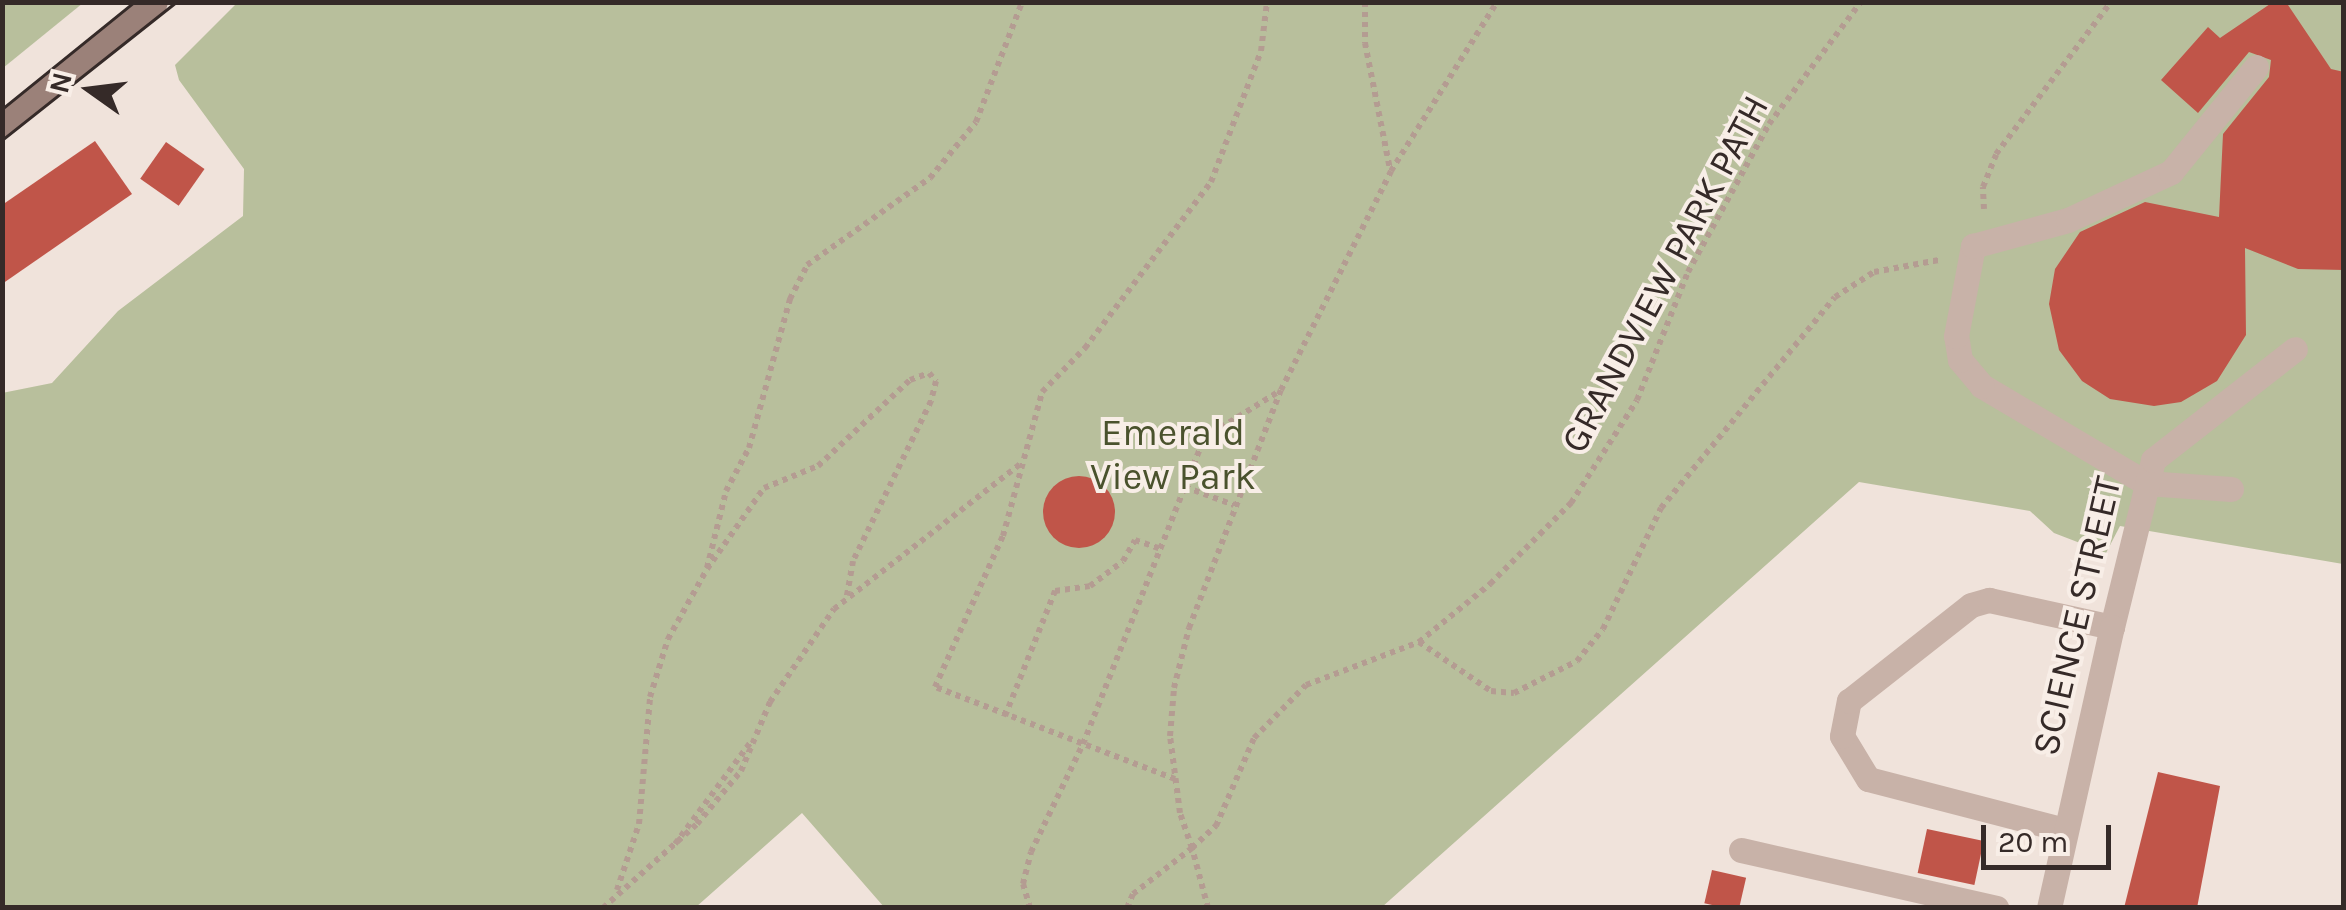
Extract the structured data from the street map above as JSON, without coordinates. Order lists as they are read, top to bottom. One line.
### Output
{"streets":{"street":["SCIENCE STREET"],"path":["GRANDVIEW PARK PATH"]},"parks":["Emerald View Park"],"scale_bar":"20 m","north":"left"}
